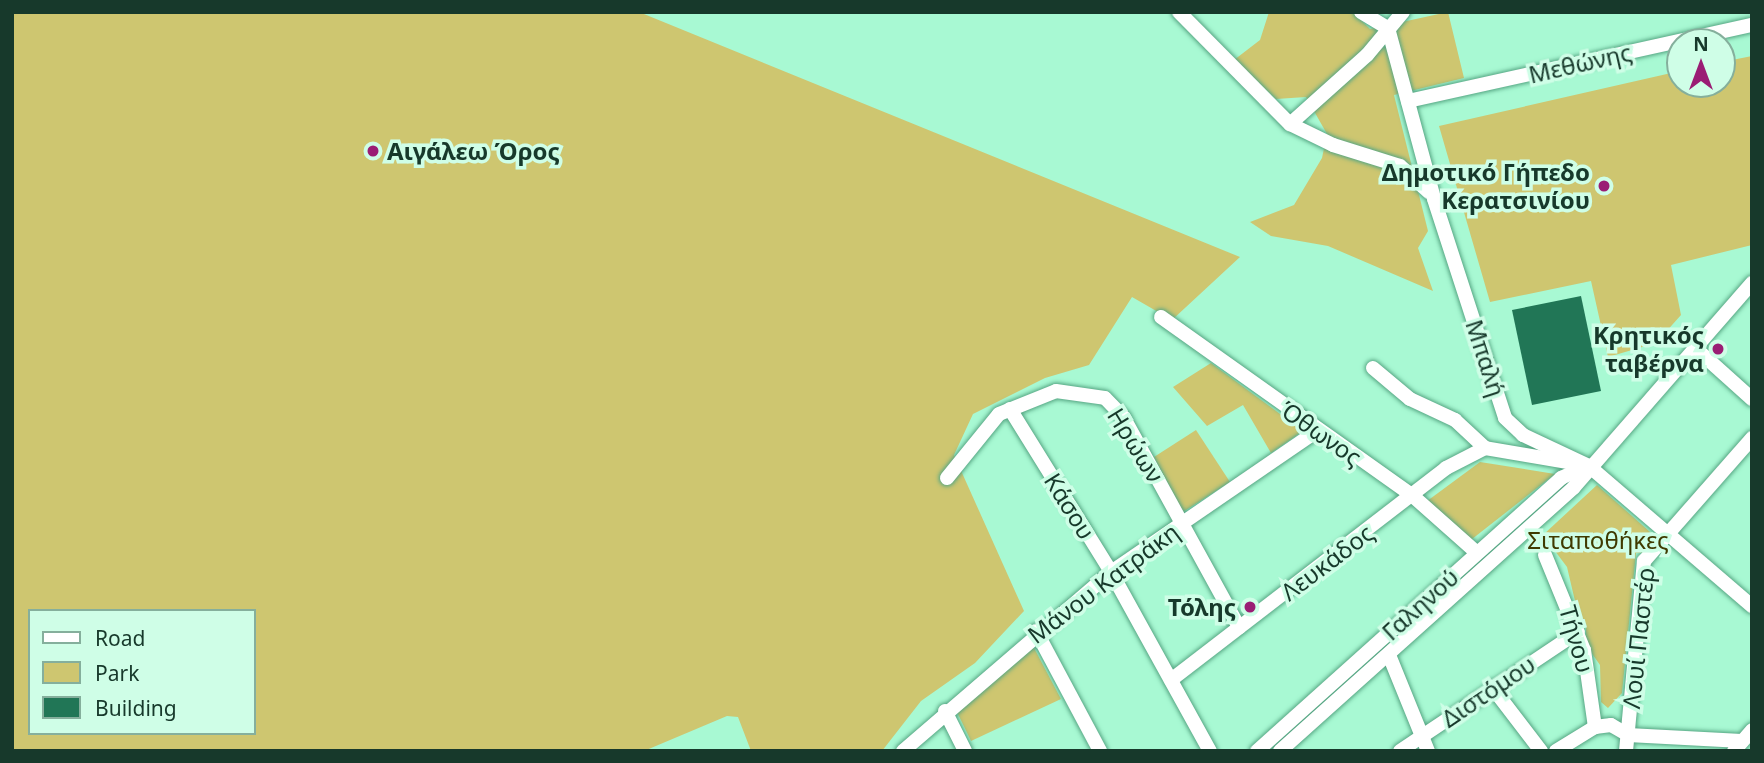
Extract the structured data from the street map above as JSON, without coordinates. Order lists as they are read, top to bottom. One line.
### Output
{"streets":{"street":["Μεθώνης","Μπαλή","Όθωνος","Ηρώων","Κάσου","Λευκάδος","Μάνου Κατράκη","Γαληνού","Λουί Παστέρ","Τήνου","Διστόμου"]},"crossings":[["Μεθώνης","Μπαλή"],["Μπαλή","Γαληνού"],["Μπαλή","Λουί Παστέρ"],["Όθωνος","Λευκάδος"],["Όθωνος","Μάνου Κατράκη"],["Όθωνος","Γαληνού"],["Ηρώων","Κάσου"],["Ηρώων","Λευκάδος"],["Ηρώων","Μάνου Κατράκη"],["Κάσου","Λευκάδος"],["Κάσου","Μάνου Κατράκη"],["Τήνου","Διστόμου"]],"parks":["Σιταποθήκες"],"places":["Αιγάλεω Όρος","Δημοτικό Γήπεδο Κερατσινίου","Κρητικός ταβέρνα","Τόλης"],"legend":["Road","Park","Building"],"north":"top"}
